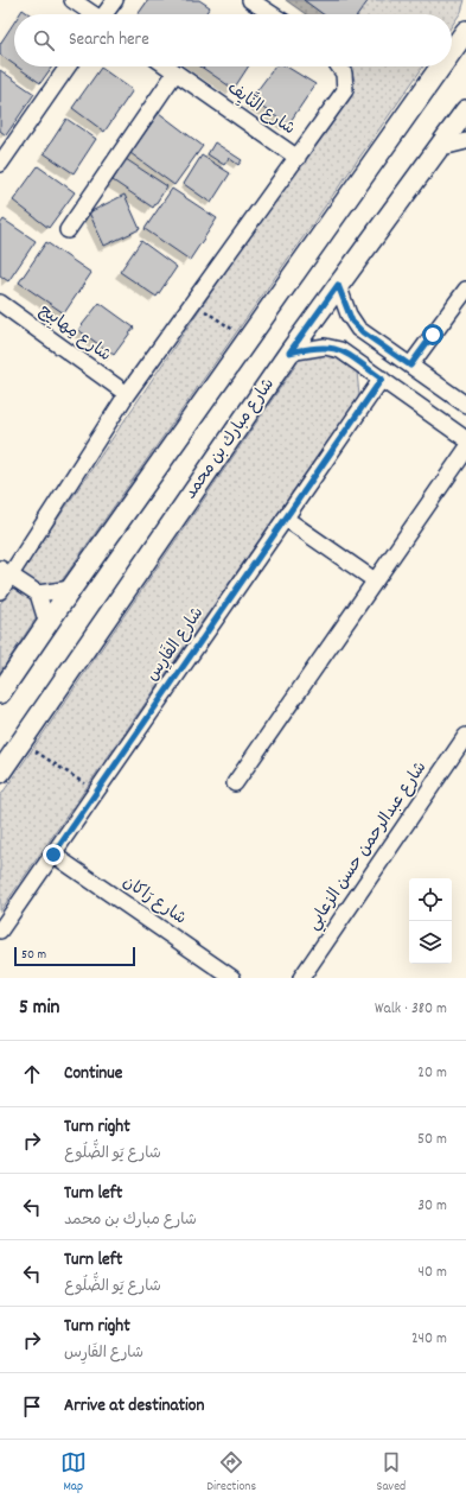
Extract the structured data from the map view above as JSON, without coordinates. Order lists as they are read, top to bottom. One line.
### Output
{"streets":{"main road":["شارع مبارك بن محمد"],"street":["شارع النَّايِف","شارع مِهابِيج","شارع الفَارِس","شارع عبدالرحمن حسن الزعابي","شارع رَاكان"]},"crossings":[["شارع الفَارِس","شارع رَاكان"]],"scale_bar":"50 m","page":{"search":"Search here","scale":"50 m","heading":["5 min","Walk · 380 m"],"list":[["Continue","20 m"],["Turn right","شارع يَو الضُّلُوع","50 m"],["Turn left","شارع مبارك بن محمد","30 m"],["Turn left","شارع يَو الضُّلُوع","40 m"],["Turn right","شارع الفَارِس","240 m"],"Arrive at destination"],"nav":["Map","Directions","Saved"]}}
